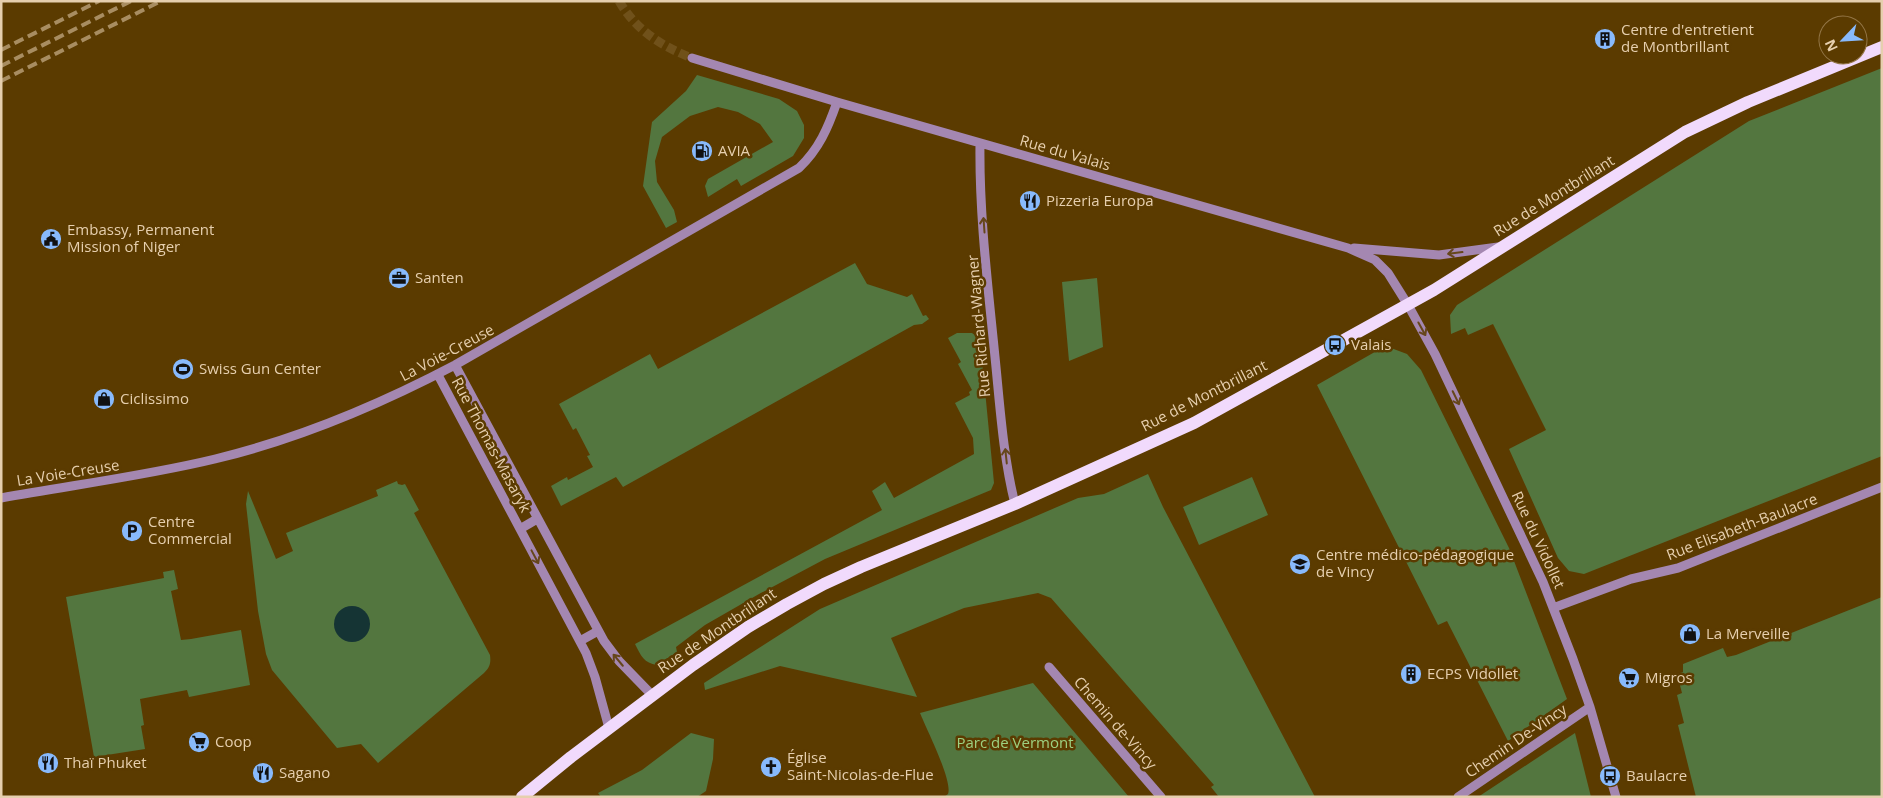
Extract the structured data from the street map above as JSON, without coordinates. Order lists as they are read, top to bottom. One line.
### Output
{"streets":{"main road":["Rue de Montbrillant"],"street":["Rue du Valais","Rue Richard-Wagner","La Voie-Creuse","Rue Thomas-Masaryk","Rue Elisabeth-Baulacre","Rue du Vidollet","Chemin de-Vincy","Chemin De-Vincy"]},"crossings":[["Rue du Valais","Rue de Montbrillant"],["Rue du Valais","Rue Richard-Wagner"],["Rue du Valais","La Voie-Creuse"],["Rue du Valais","Rue du Vidollet"],["Rue de Montbrillant","Rue Richard-Wagner"],["Rue de Montbrillant","Rue Thomas-Masaryk"],["Rue de Montbrillant","Rue du Vidollet"],["La Voie-Creuse","Rue Thomas-Masaryk"],["Rue Elisabeth-Baulacre","Rue du Vidollet"],["Rue du Vidollet","Chemin De-Vincy"]],"one_way":["Rue Richard-Wagner","Rue du Vidollet"],"parks":["Parc de Vermont"],"places":{"building":["Centre d'entretient de Montbrillant","ECPS Vidollet"],"fuel station":["AVIA"],"restaurant":["Pizzeria Europa","Thaï Phuket","Sagano"],"public building":["Embassy, Permanent Mission of Niger"],"office":["Santen"],"bus stop":["Valais","Baulacre"],"sports":["Swiss Gun Center"],"shop":["Ciclissimo","La Merveille"],"parking":["Centre Commercial"],"school or university":["Centre médico-pédagogique de Vincy"],"supermarket":["Migros","Coop"],"church":["Église Saint-Nicolas-de-Flue"]},"north":"bottom left"}
